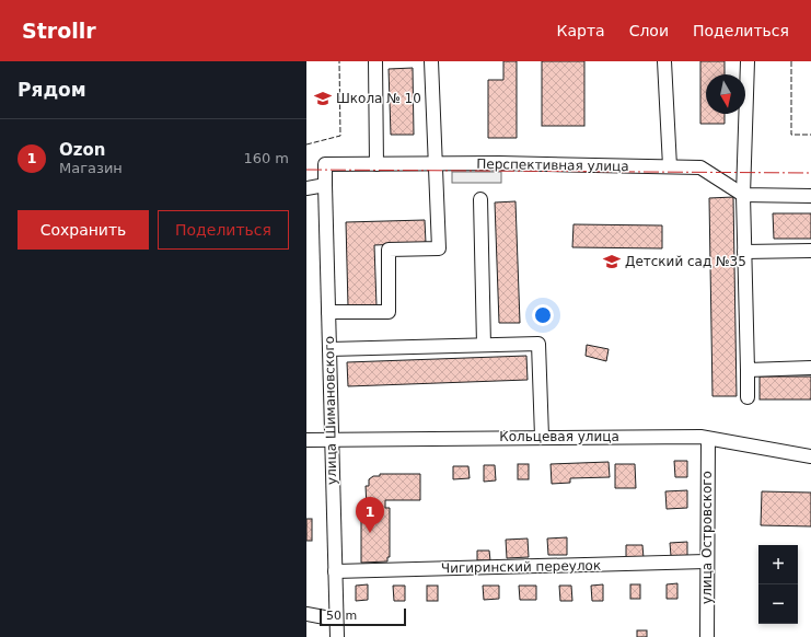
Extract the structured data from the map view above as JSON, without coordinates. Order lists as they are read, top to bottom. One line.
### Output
{"streets":{"street":["Перспективная улица","улица Шимановского","Кольцевая улица","улица Островского","Чигиринский переулок"]},"crossings":[["Перспективная улица","улица Шимановского"],["улица Шимановского","Кольцевая улица"],["улица Шимановского","Чигиринский переулок"],["Кольцевая улица","улица Островского"],["улица Островского","Чигиринский переулок"]],"places":{"school or university":["Школа № 10","Детский сад №35"]},"scale_bar":"50 m","north":"bottom","page":{"header":"Strollr","nav":["Карта","Слои","Поделиться"],"heading":"Рядом","list":[{"mark":"1","name":"Ozon","note":"Магазин","value":"160 m"}],"buttons":["Сохранить","Поделиться"],"pins":"1","map_buttons":["+","−"],"scale":"50 m"}}
